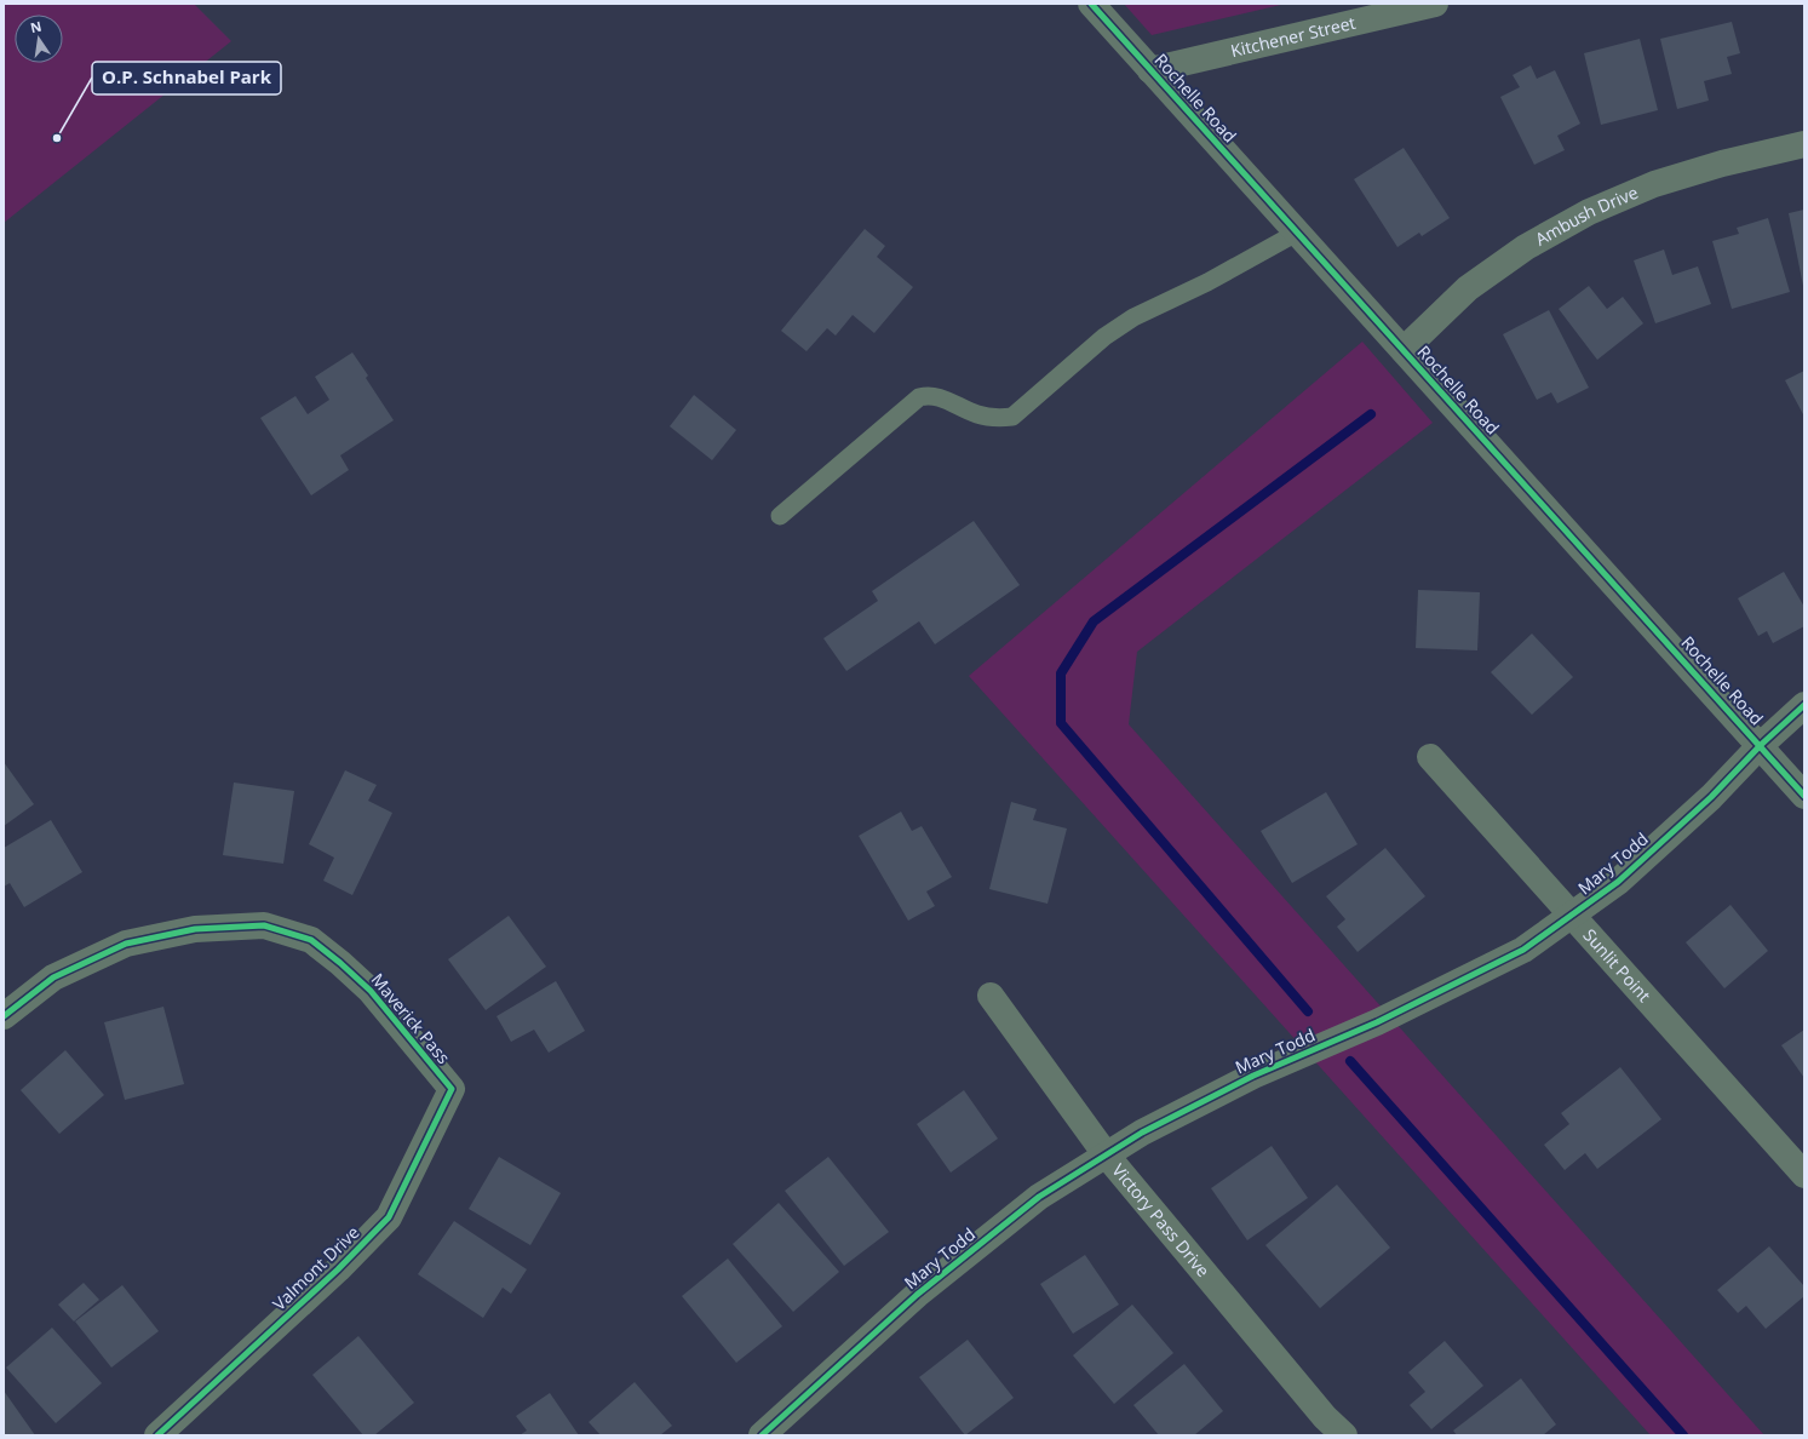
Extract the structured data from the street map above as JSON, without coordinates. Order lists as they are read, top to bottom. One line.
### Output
{"streets":{"street":["Kitchener Street","Rochelle Road","Ambush Drive","Mary Todd","Sunlit Point","Maverick Pass","Victory Pass Drive","Valmont Drive"]},"crossings":[["Kitchener Street","Rochelle Road"],["Rochelle Road","Ambush Drive"],["Rochelle Road","Mary Todd"],["Mary Todd","Sunlit Point"],["Mary Todd","Victory Pass Drive"],["Maverick Pass","Valmont Drive"]],"places":["O.P. Schnabel Park"],"north":"top"}
